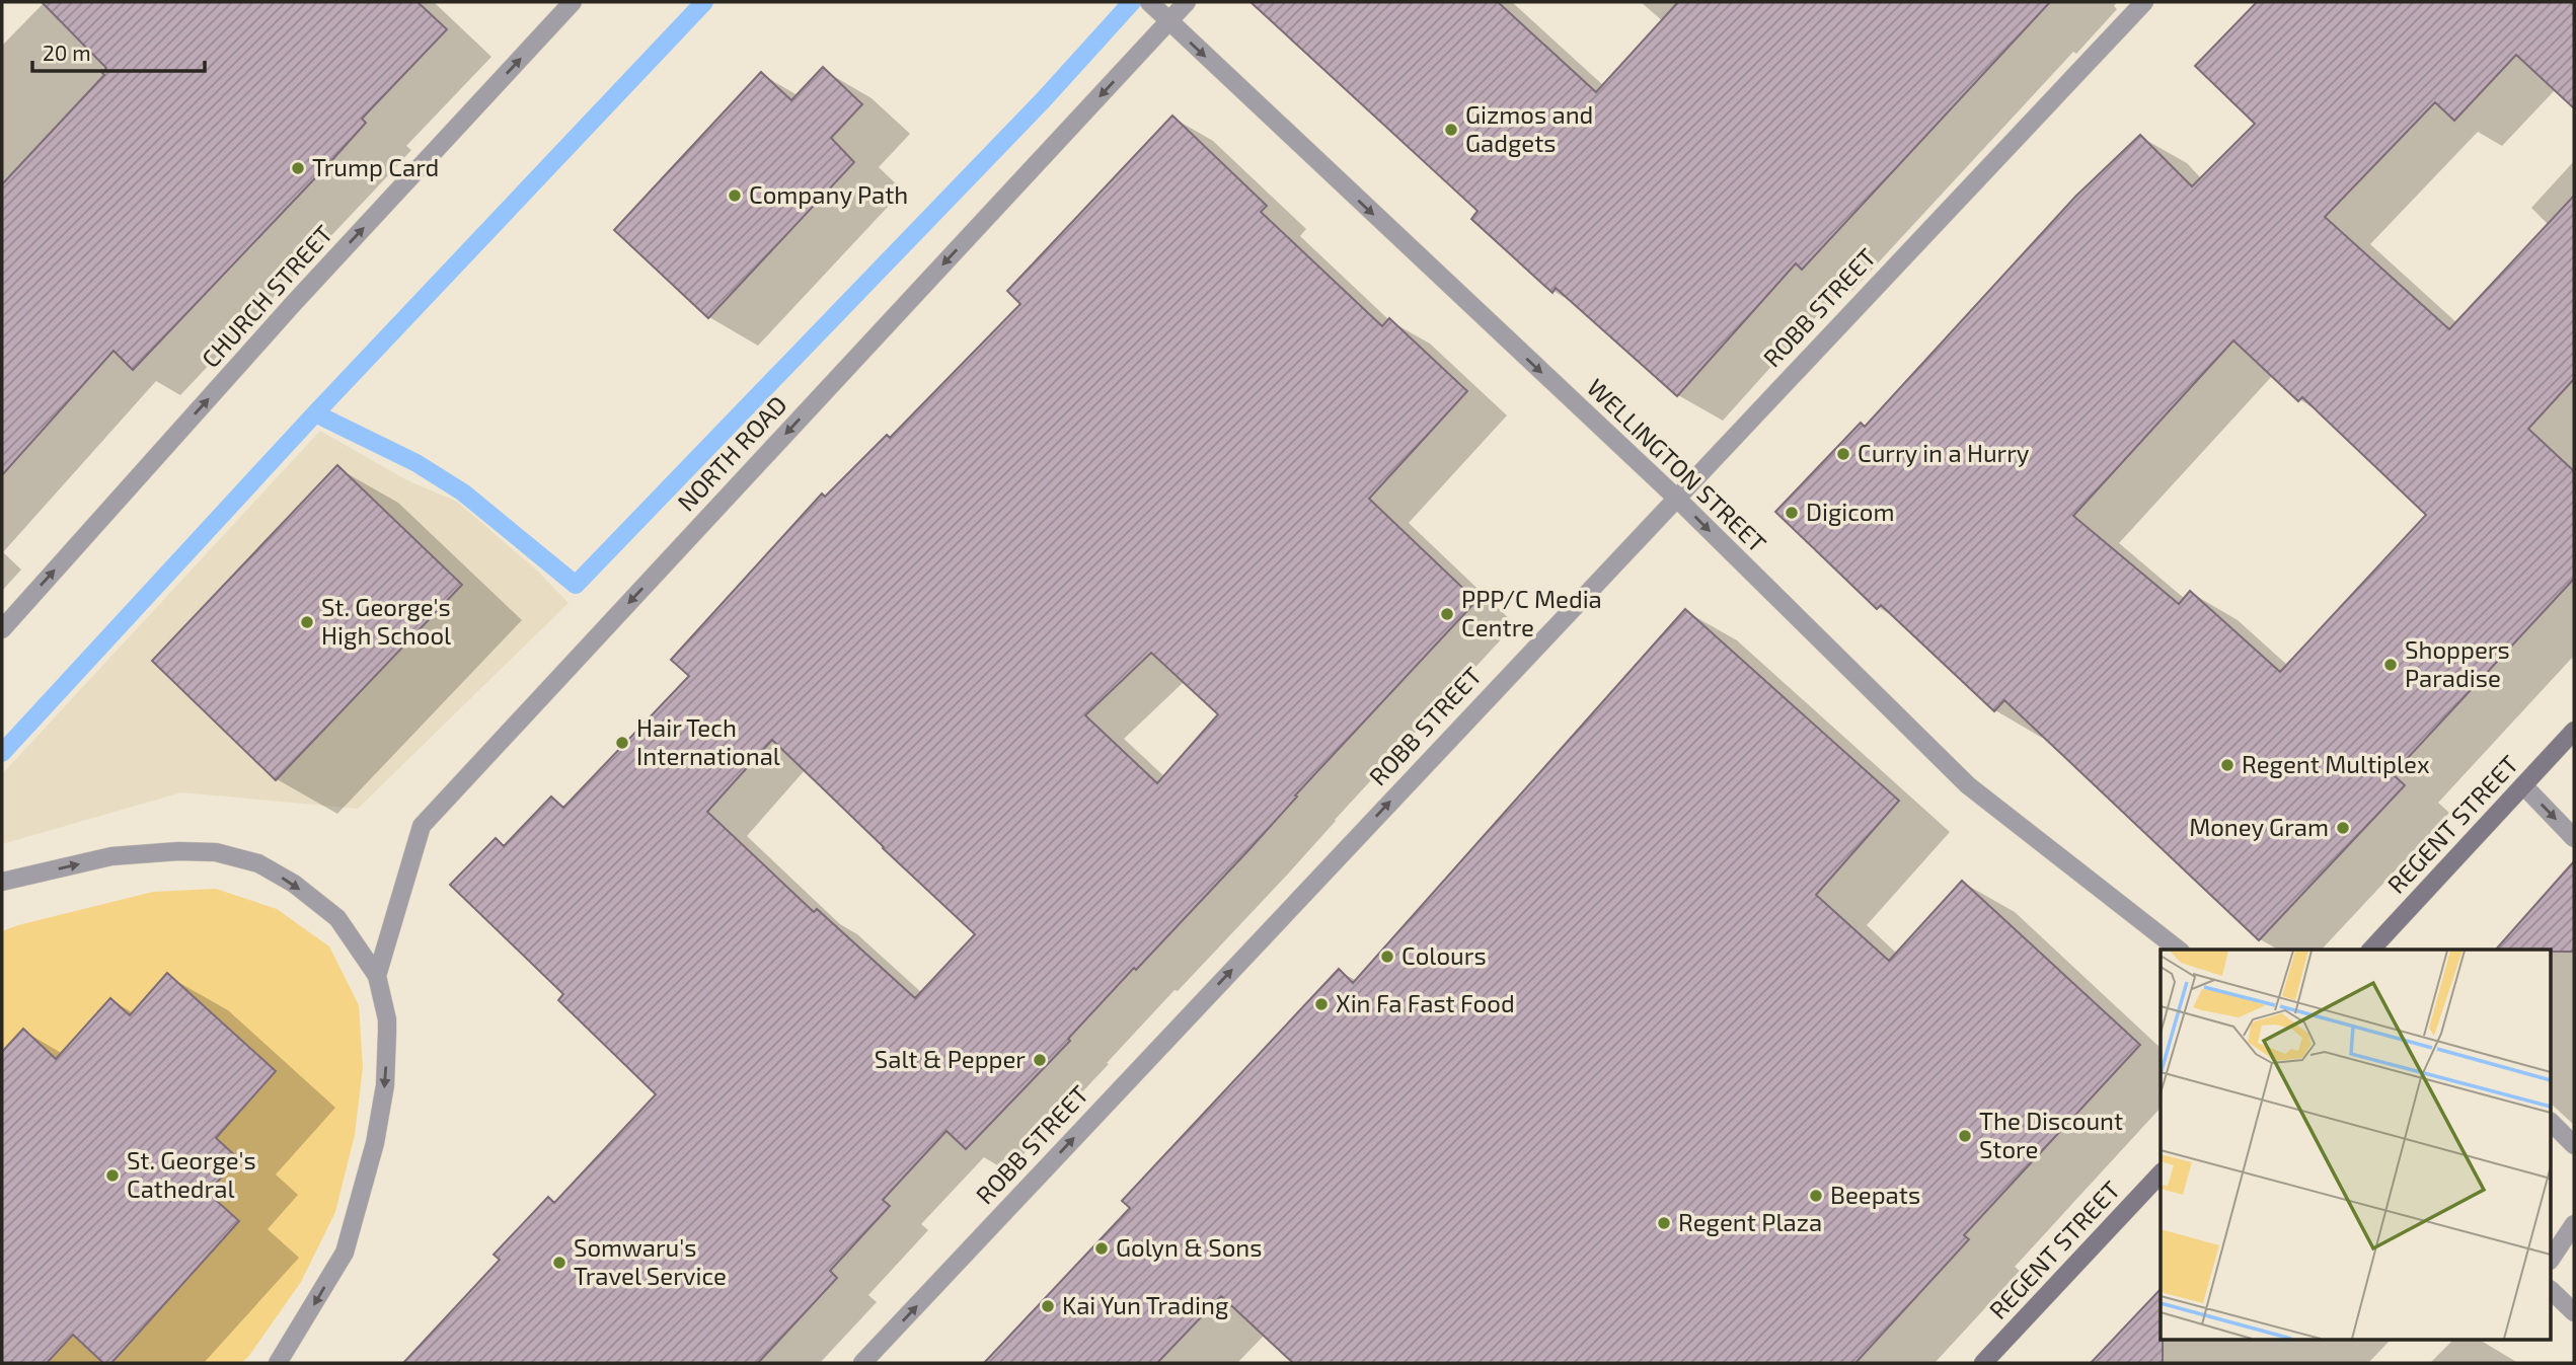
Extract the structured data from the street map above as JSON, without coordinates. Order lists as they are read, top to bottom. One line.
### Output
{"streets":{"main road":["REGENT STREET"],"street":["CHURCH STREET","ROBB STREET","NORTH ROAD","WELLINGTON STREET"]},"crossings":[["ROBB STREET","WELLINGTON STREET"],["NORTH ROAD","WELLINGTON STREET"]],"one_way":["CHURCH STREET","ROBB STREET","NORTH ROAD","WELLINGTON STREET"],"places":["Gizmos and Gadgets","Trump Card","Company Path","Curry in a Hurry","Digicom","PPP/C Media Centre","St. George's High School","Shoppers Paradise","Hair Tech International","Regent Multiplex","Money Gram","Colours","Xin Fa Fast Food","Salt & Pepper","The Discount Store","St. George's Cathedral","Beepats","Regent Plaza","Golyn & Sons","Somwaru's Travel Service","Kai Yun Trading"],"scale_bar":"20 m"}
